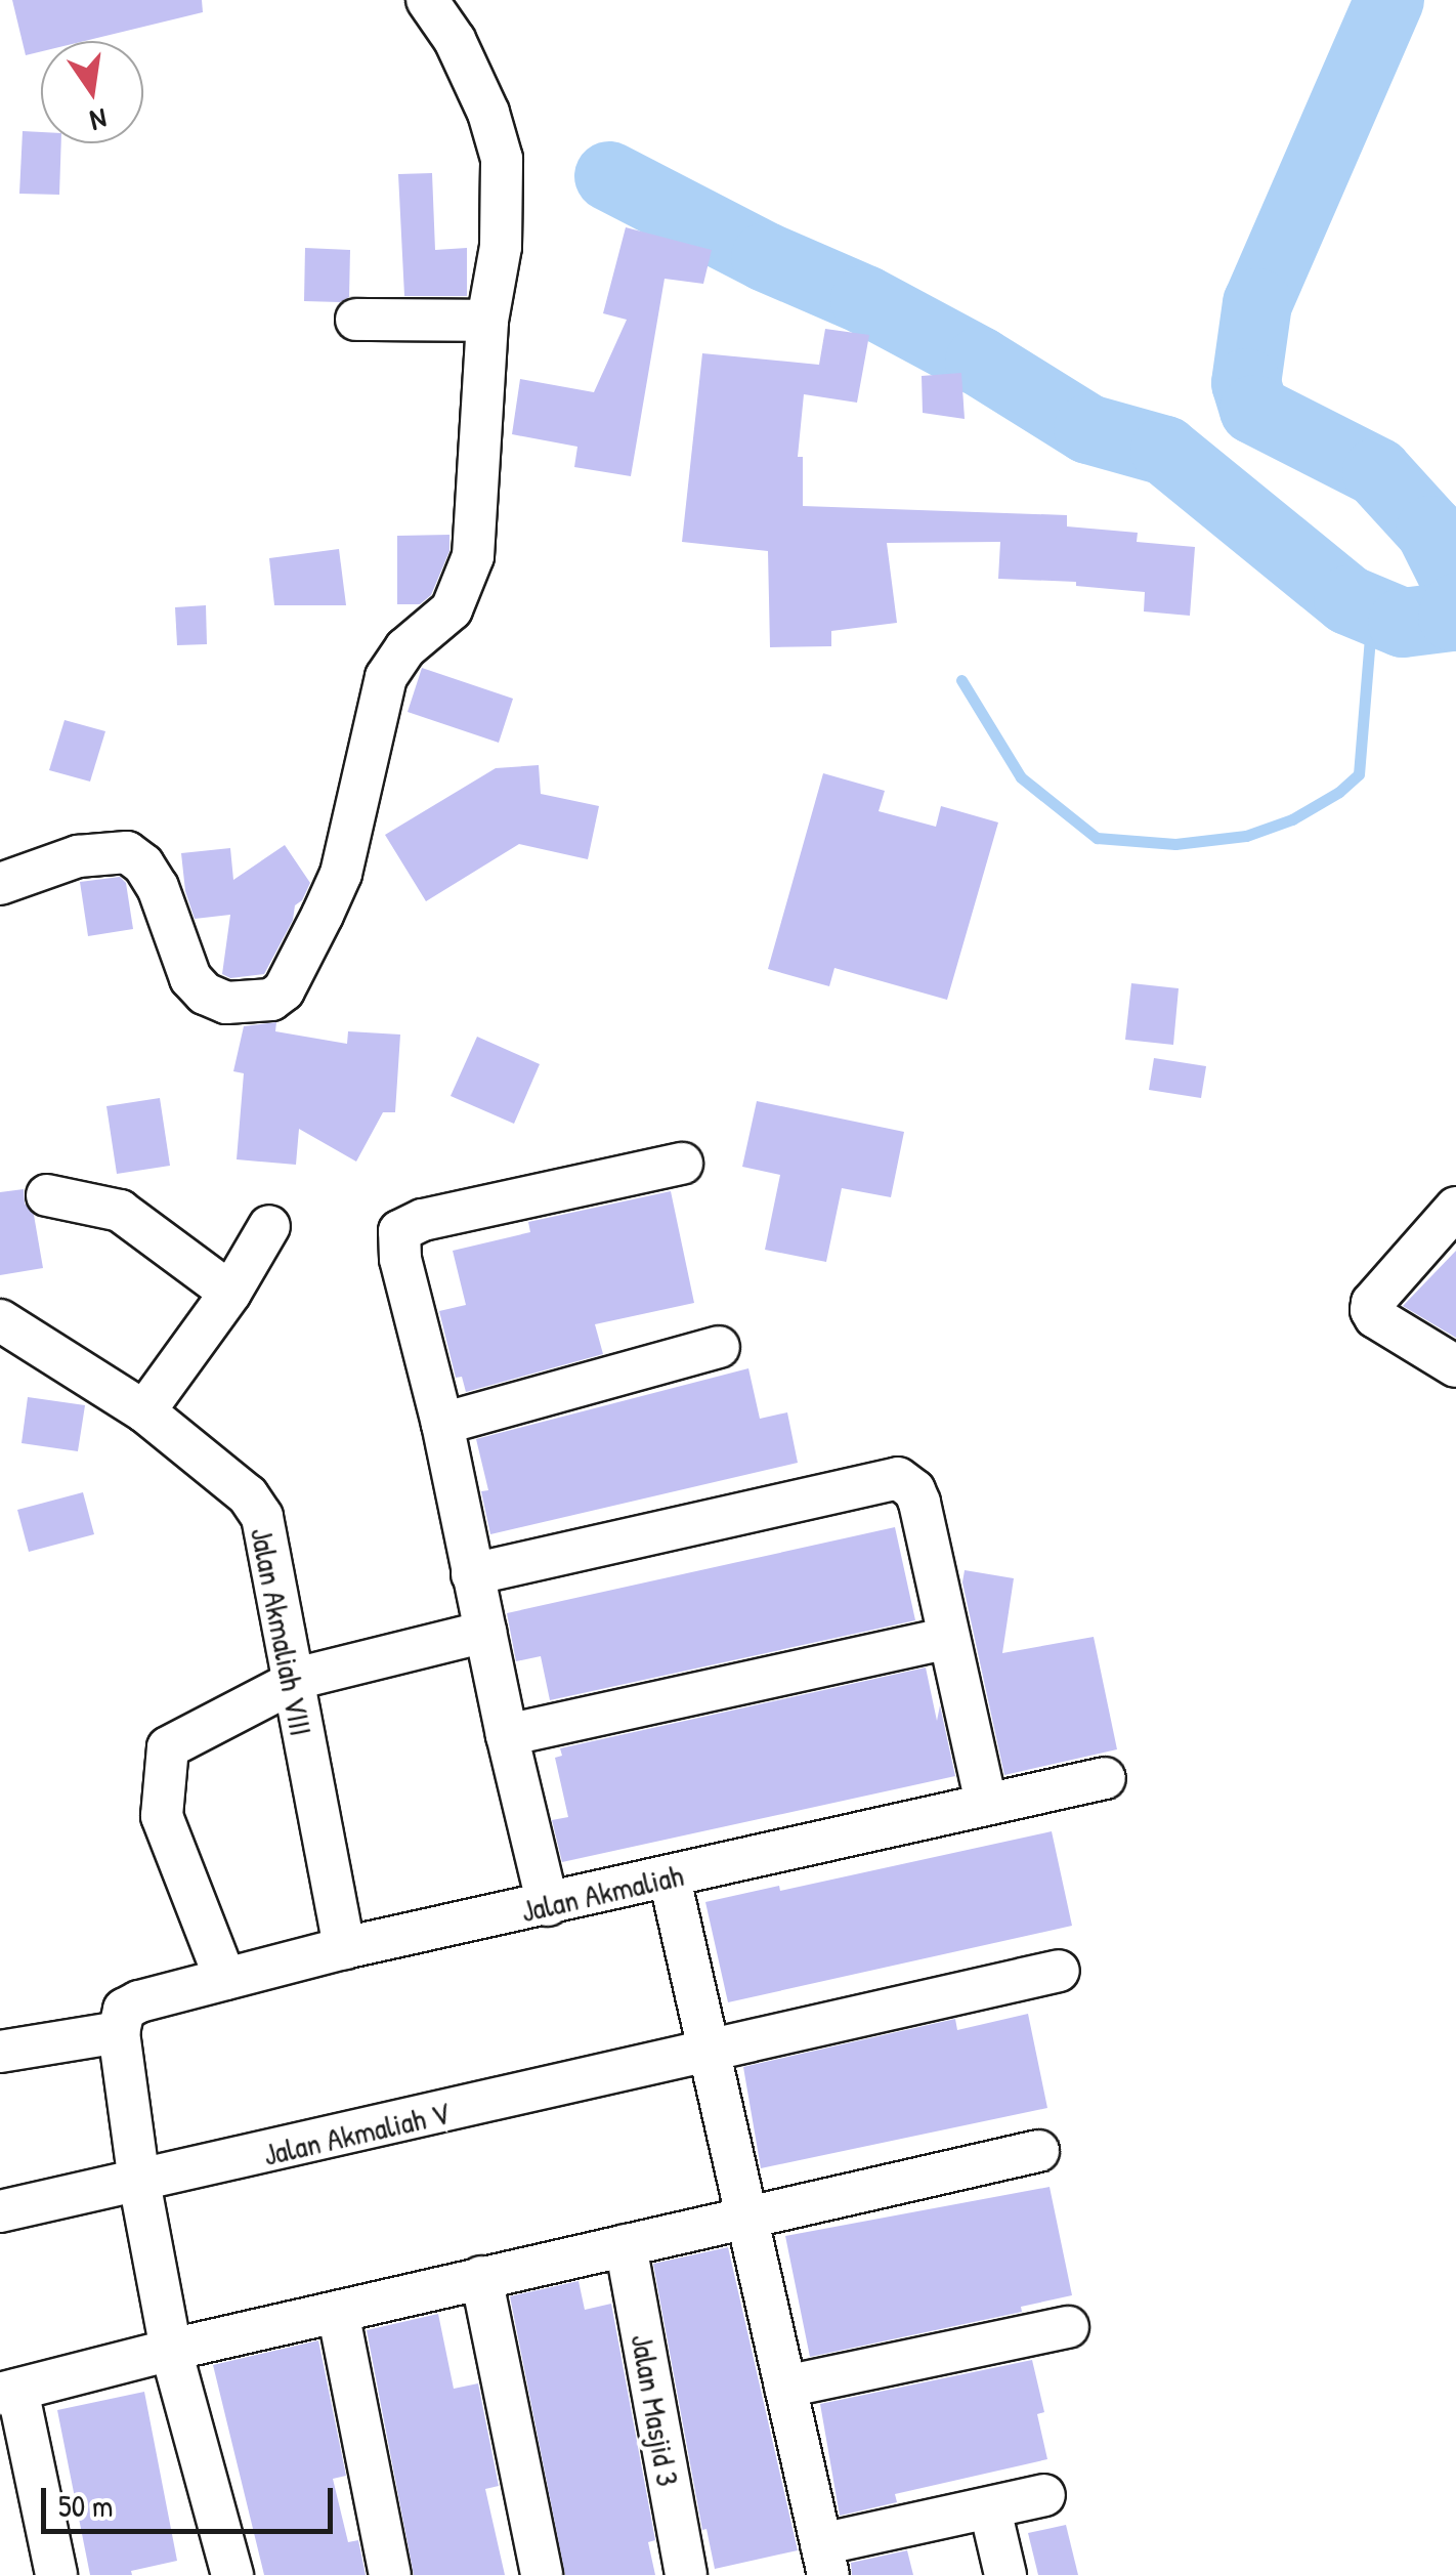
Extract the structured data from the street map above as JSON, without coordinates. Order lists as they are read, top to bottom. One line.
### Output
{"streets":{"street":["Jalan Akmaliah VIII","Jalan Akmaliah","Jalan Akmaliah V","Jalan Masjid 3"]},"crossings":[["Jalan Akmaliah VIII","Jalan Akmaliah"]],"scale_bar":"50 m","north":"bottom"}
